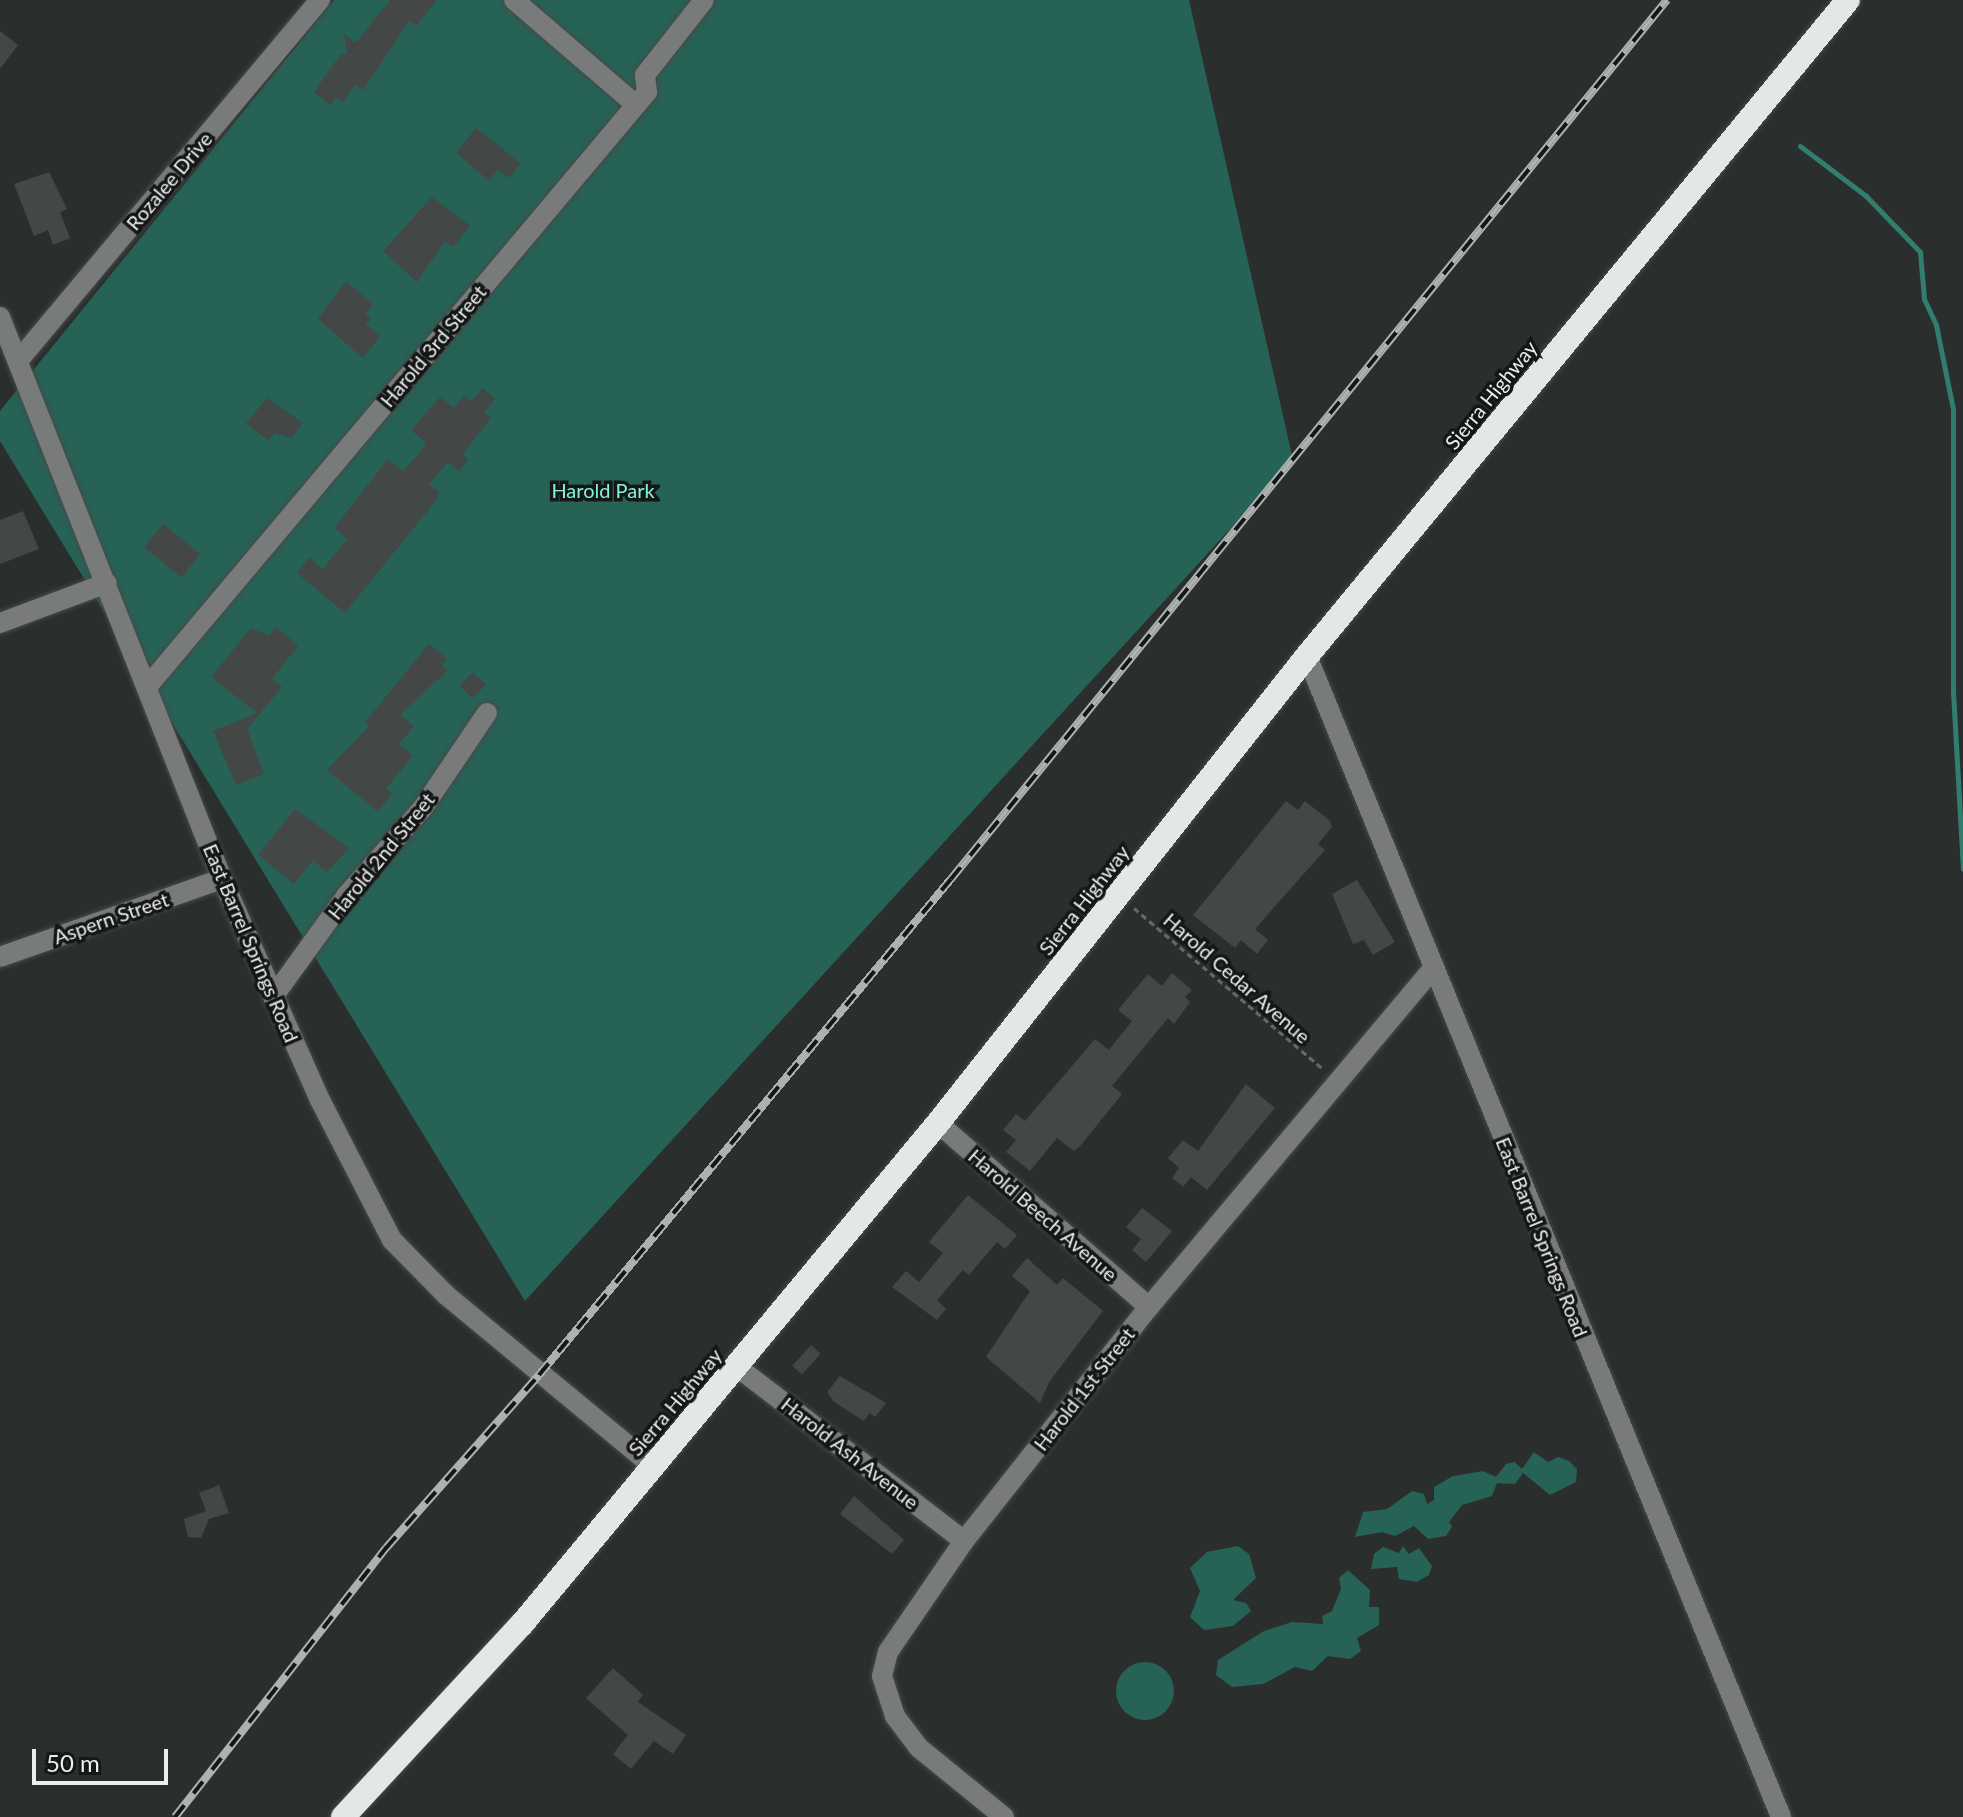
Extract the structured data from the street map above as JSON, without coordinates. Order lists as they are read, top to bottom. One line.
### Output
{"streets":{"highway":["Sierra Highway"],"street":["Rozalee Drive","Harold 3rd Street","Harold 2nd Street","Aspern Street","East Barrel Springs Road","Harold Beech Avenue","Harold 1st Street","Harold Ash Avenue"],"path":["Harold Cedar Avenue"]},"crossings":[["Rozalee Drive","East Barrel Springs Road"],["Harold 3rd Street","East Barrel Springs Road"],["Sierra Highway","East Barrel Springs Road"],["Sierra Highway","Harold Cedar Avenue"],["Sierra Highway","Harold Beech Avenue"],["Sierra Highway","Harold Ash Avenue"],["Harold 2nd Street","East Barrel Springs Road"],["Aspern Street","East Barrel Springs Road"],["East Barrel Springs Road","Harold 1st Street"],["Harold Cedar Avenue","Harold 1st Street"],["Harold Beech Avenue","Harold 1st Street"],["Harold 1st Street","Harold Ash Avenue"]],"parks":["Harold Park"],"scale_bar":"50 m"}
